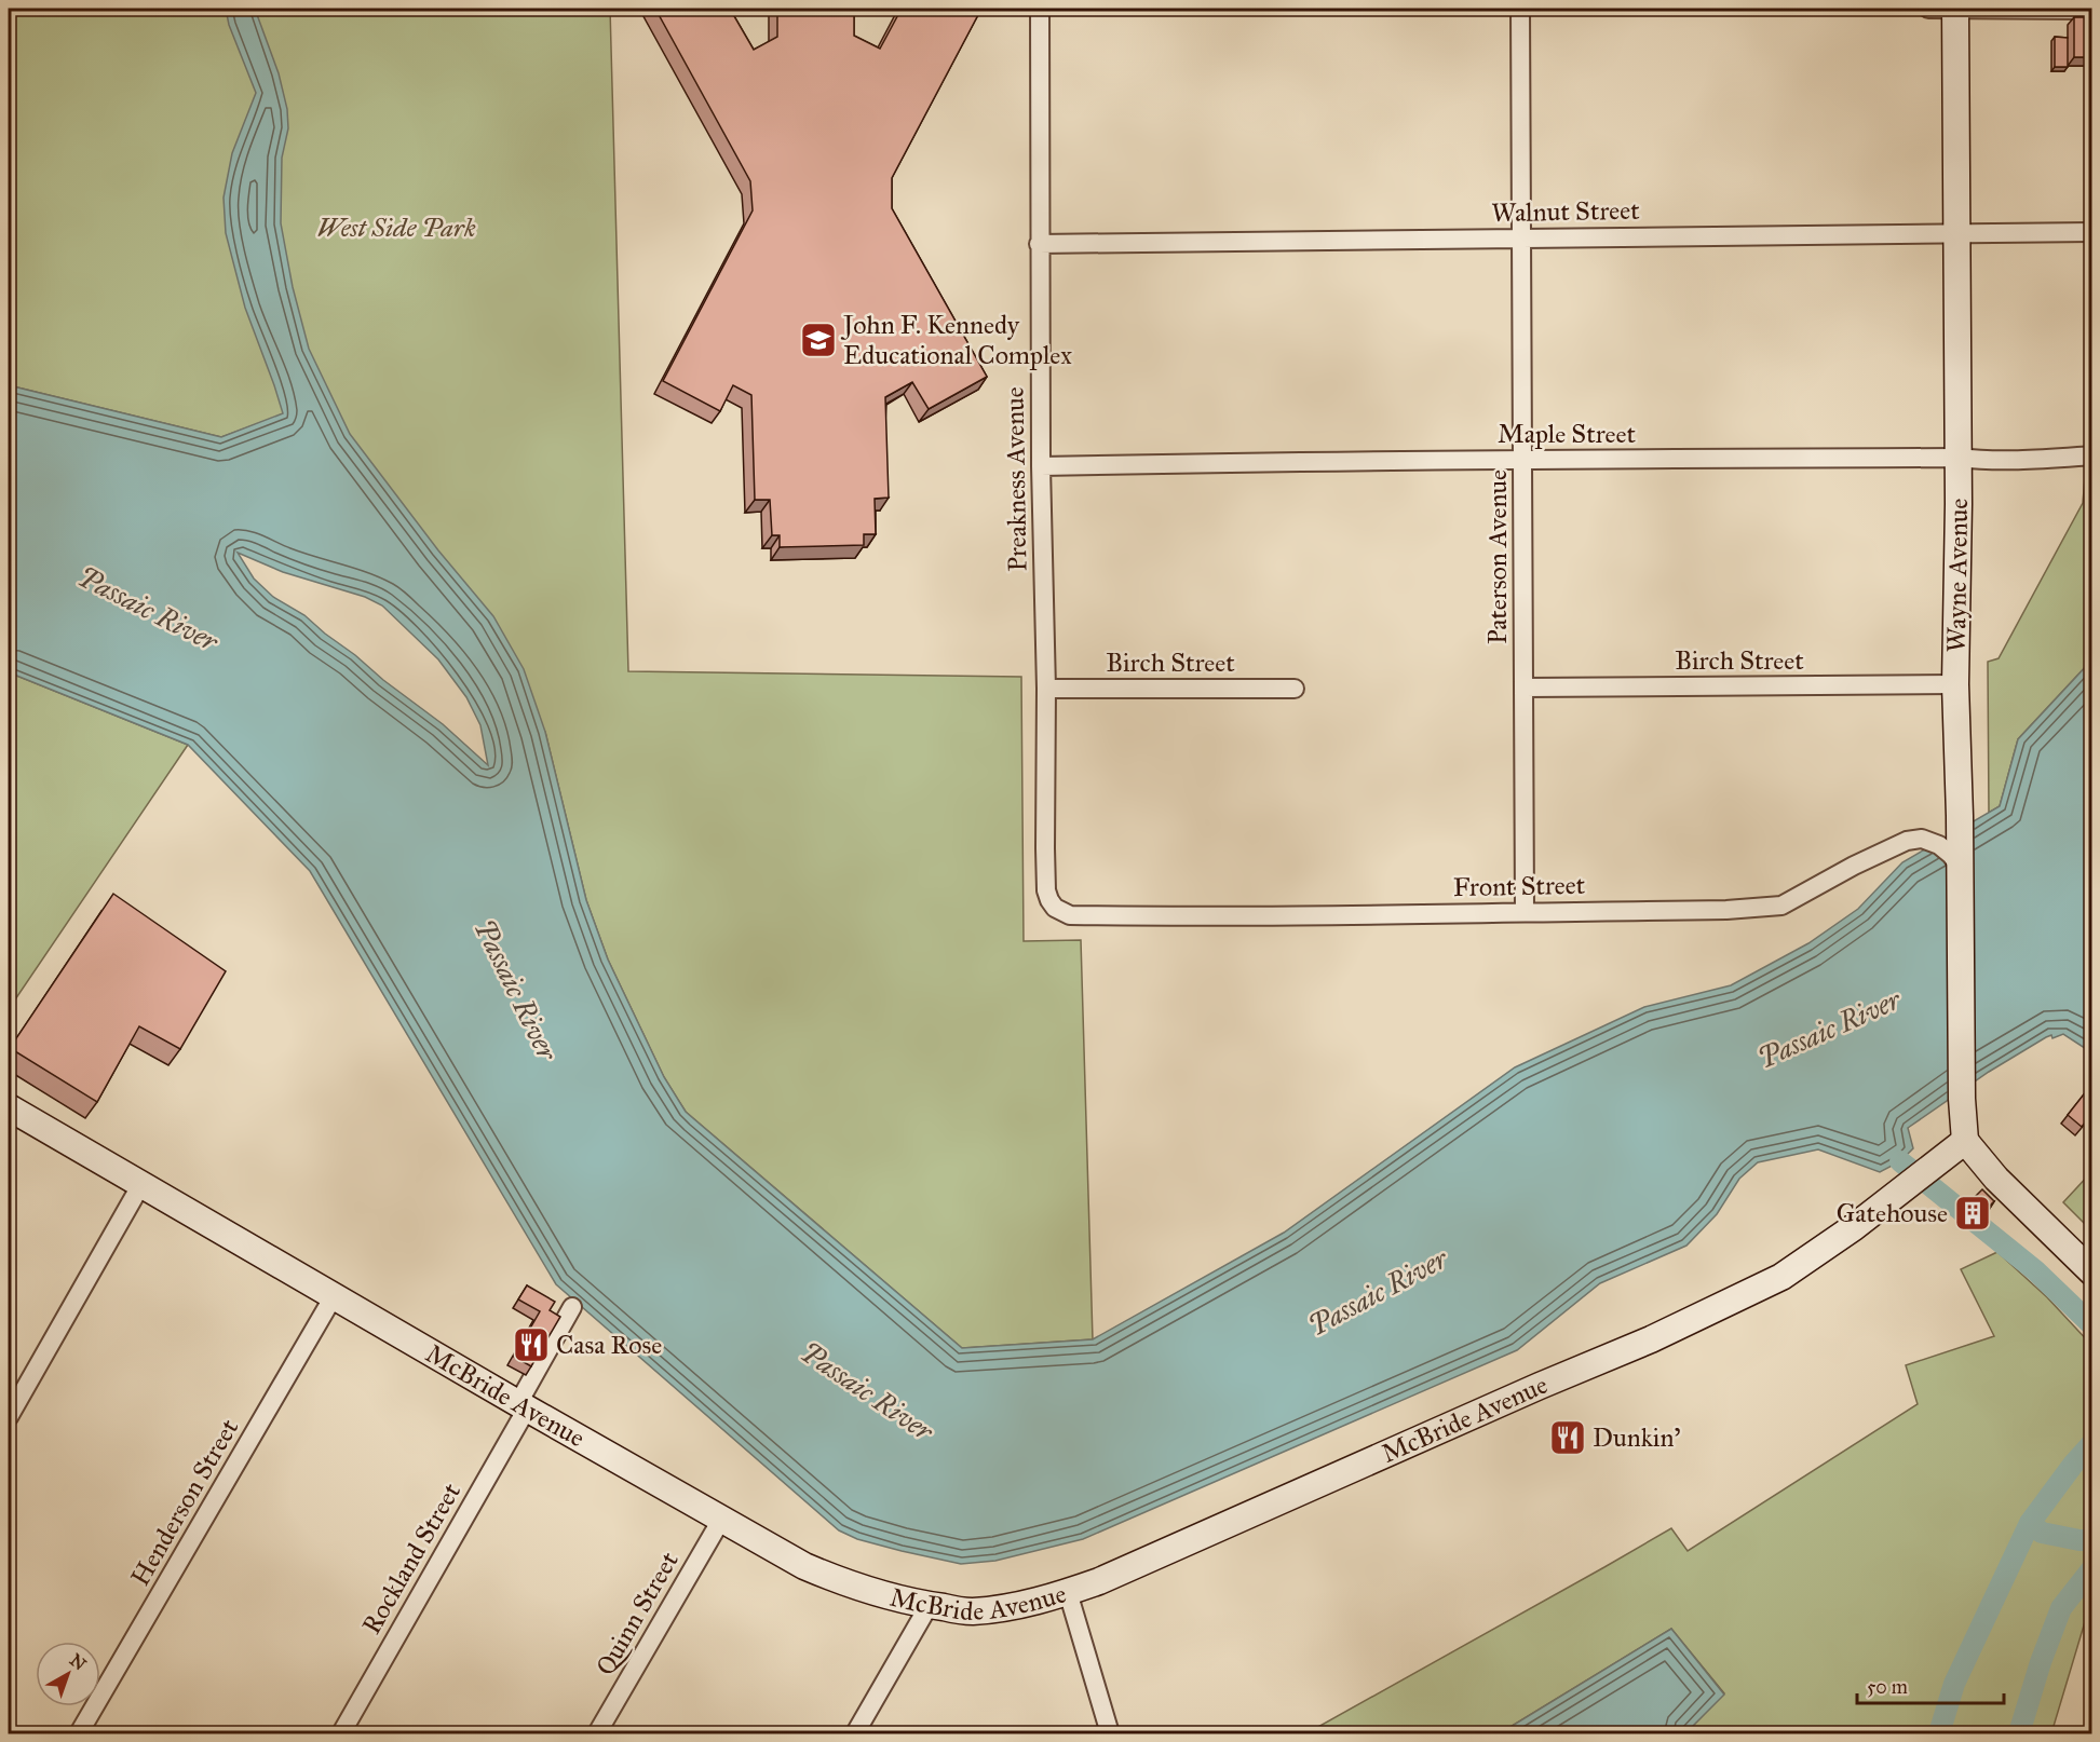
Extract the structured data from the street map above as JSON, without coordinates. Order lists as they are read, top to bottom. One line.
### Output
{"streets":{"main road":["Wayne Avenue","McBride Avenue"],"street":["Walnut Street","Maple Street","Preakness Avenue","Paterson Avenue","Birch Street","Front Street","Henderson Street","Rockland Street","Quinn Street"]},"crossings":[["Walnut Street","Preakness Avenue"],["Walnut Street","Paterson Avenue"],["Walnut Street","Wayne Avenue"],["Maple Street","Preakness Avenue"],["Maple Street","Paterson Avenue"],["Maple Street","Wayne Avenue"],["Preakness Avenue","Birch Street"],["Preakness Avenue","Front Street"],["Paterson Avenue","Birch Street"],["Paterson Avenue","Front Street"],["Wayne Avenue","Birch Street"],["Wayne Avenue","Front Street"],["Wayne Avenue","McBride Avenue"],["McBride Avenue","Henderson Street"],["McBride Avenue","Rockland Street"],["McBride Avenue","Quinn Street"]],"water":["Passaic River"],"parks":["West Side Park"],"places":{"school or university":["John F. Kennedy Educational Complex"],"building":["Gatehouse"],"restaurant":["Casa Rose","Dunkin'"]},"scale_bar":"50 m","north":"top right"}
